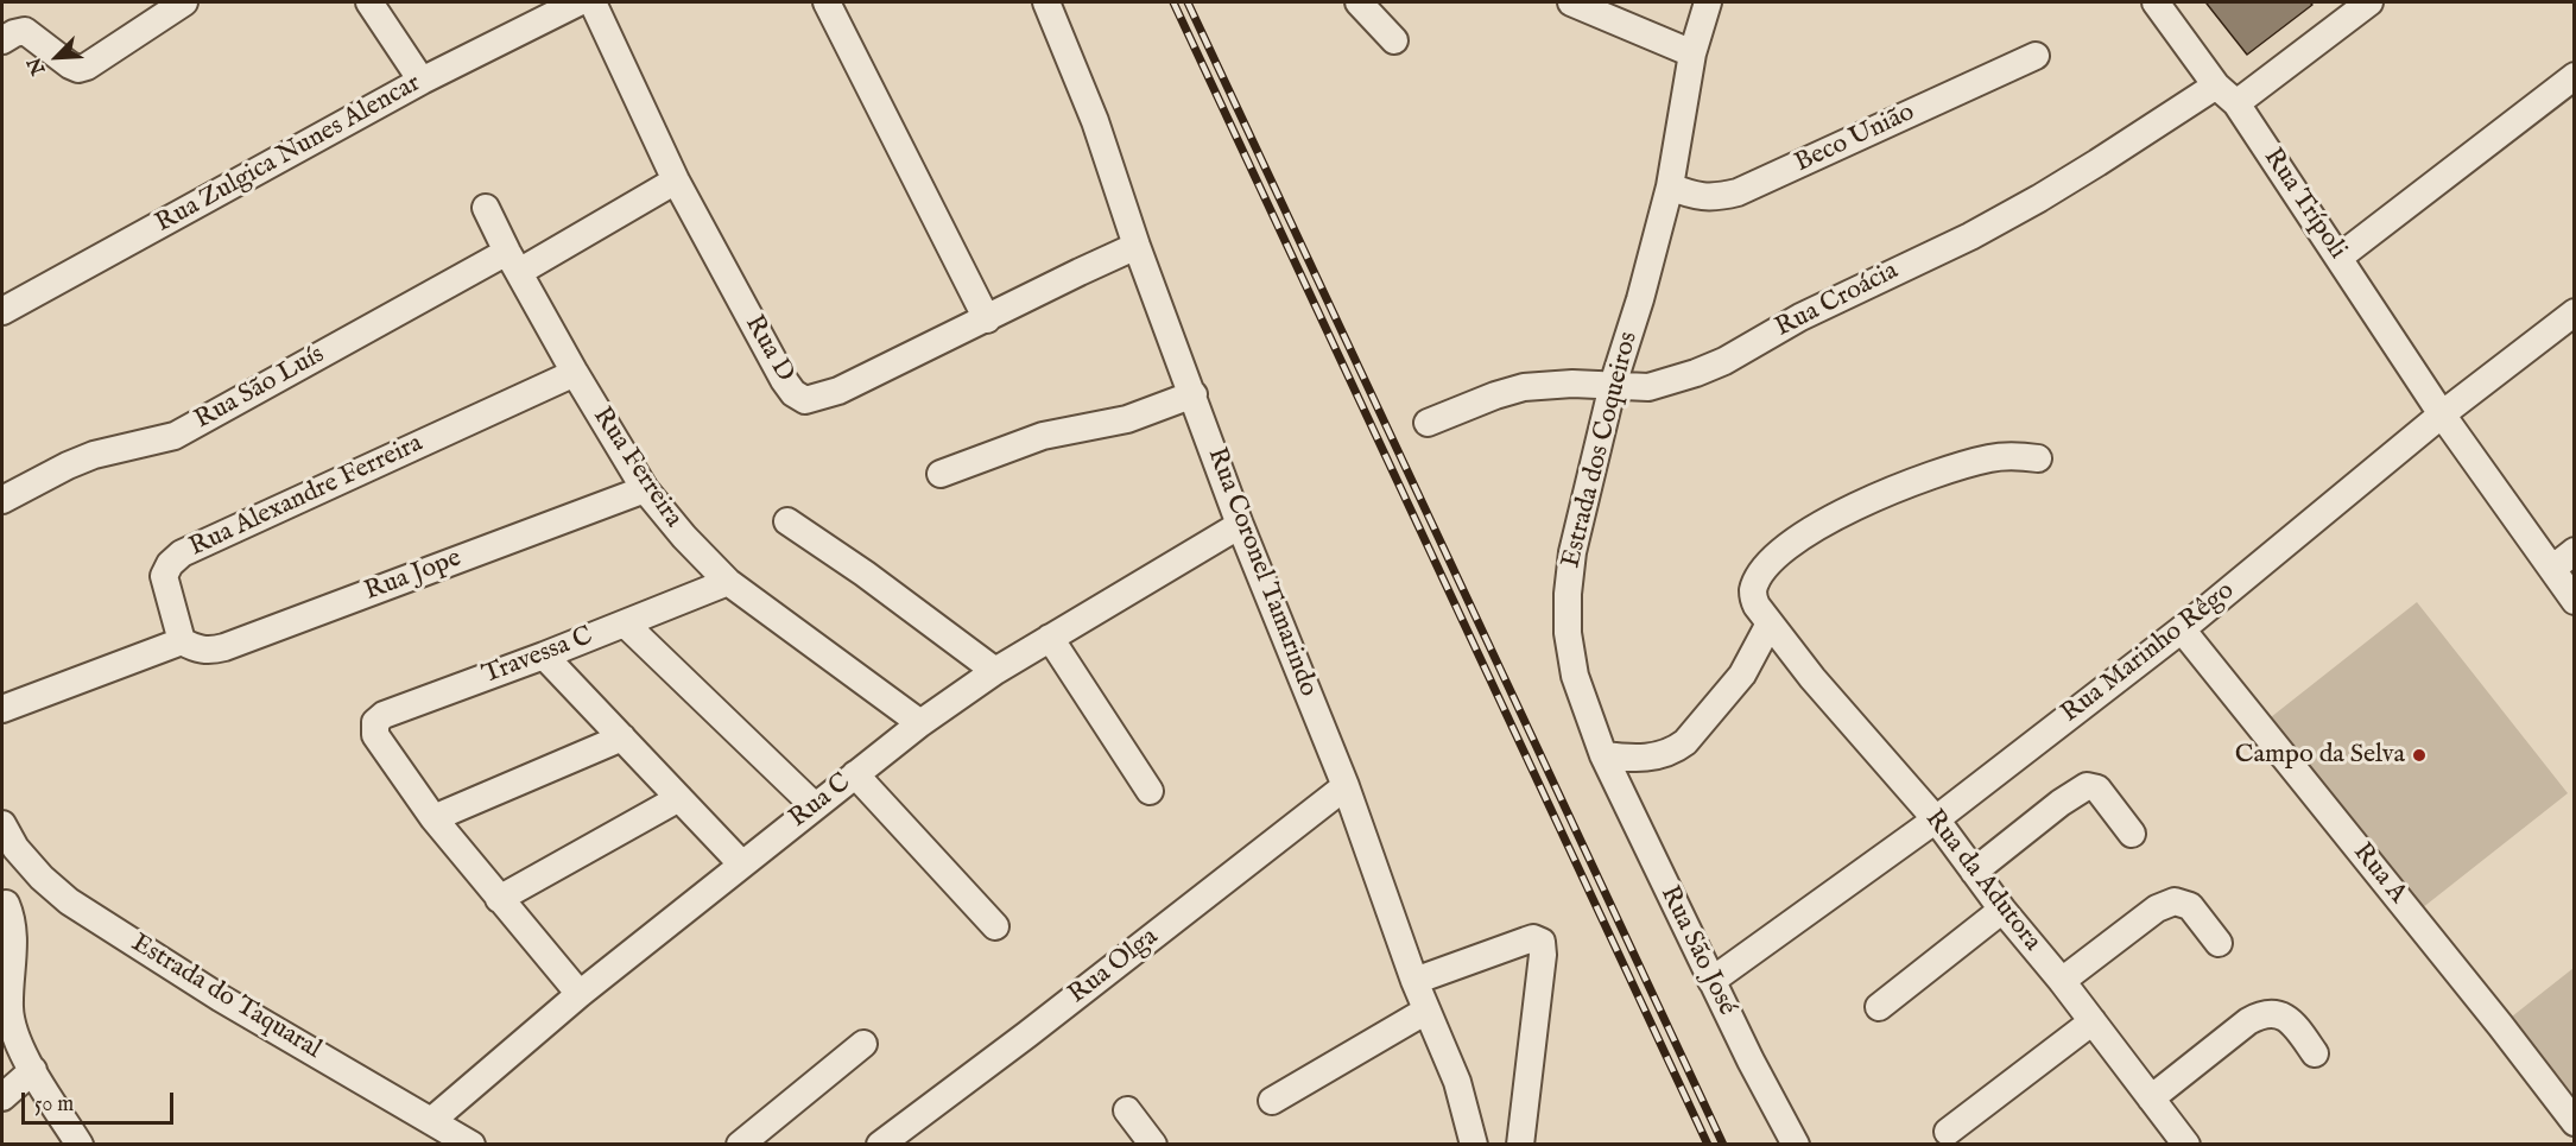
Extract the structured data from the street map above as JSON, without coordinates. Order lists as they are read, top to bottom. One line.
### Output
{"streets":{"street":["Beco União","Rua Zulgica Nunes Alencar","Rua Trípoli","Rua Croácia","Rua D","Rua São Luís","Estrada dos Coqueiros","Rua Ferreira","Rua Alexandre Ferreira","Rua Coronel Tamarindo","Rua Jope","Rua Marinho Rêgo","Travessa C","Rua C","Rua A","Rua da Adutora","Rua São José","Rua Olga","Estrada do Taquaral"]},"crossings":[["Beco União","Estrada dos Coqueiros"],["Rua Trípoli","Rua Croácia"],["Rua Trípoli","Rua Marinho Rêgo"],["Rua Croácia","Estrada dos Coqueiros"],["Rua D","Rua São Luís"],["Rua D","Rua Coronel Tamarindo"],["Rua São Luís","Rua Ferreira"],["Estrada dos Coqueiros","Rua São José"],["Rua Ferreira","Rua Alexandre Ferreira"],["Rua Ferreira","Rua Jope"],["Rua Ferreira","Travessa C"],["Rua Ferreira","Rua C"],["Rua Alexandre Ferreira","Rua Jope"],["Rua Coronel Tamarindo","Rua C"],["Rua Coronel Tamarindo","Rua Olga"],["Rua Marinho Rêgo","Rua A"],["Rua Marinho Rêgo","Rua da Adutora"],["Rua Marinho Rêgo","Rua São José"],["Rua C","Estrada do Taquaral"]],"places":["Campo da Selva"],"scale_bar":"50 m","north":"bottom left"}
